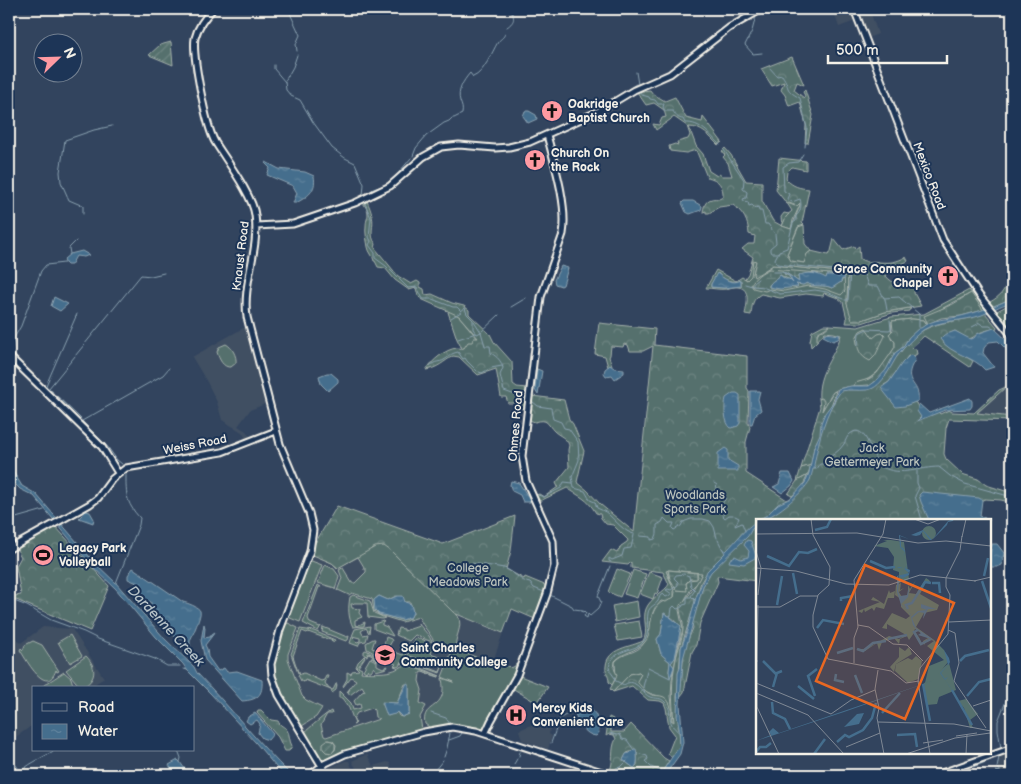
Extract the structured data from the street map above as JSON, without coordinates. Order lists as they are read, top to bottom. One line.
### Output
{"streets":{"main road":["Mexico Road","Knaust Road","Ohmes Road","Weiss Road"]},"crossings":[["Knaust Road","Weiss Road"]],"water":["Dardenne Creek"],"parks":["Jack Gettermeyer Park","Woodlands Sports Park","College Meadows Park"],"places":{"church":["Oakridge Baptist Church","Church On the Rock","Grace Community Chapel"],"sports":["Legacy Park Volleyball"],"school or university":["Saint Charles Community College"],"hospital":["Mercy Kids Convenient Care"]},"legend":["Road","Water"],"scale_bar":"500 m","north":"top right"}
